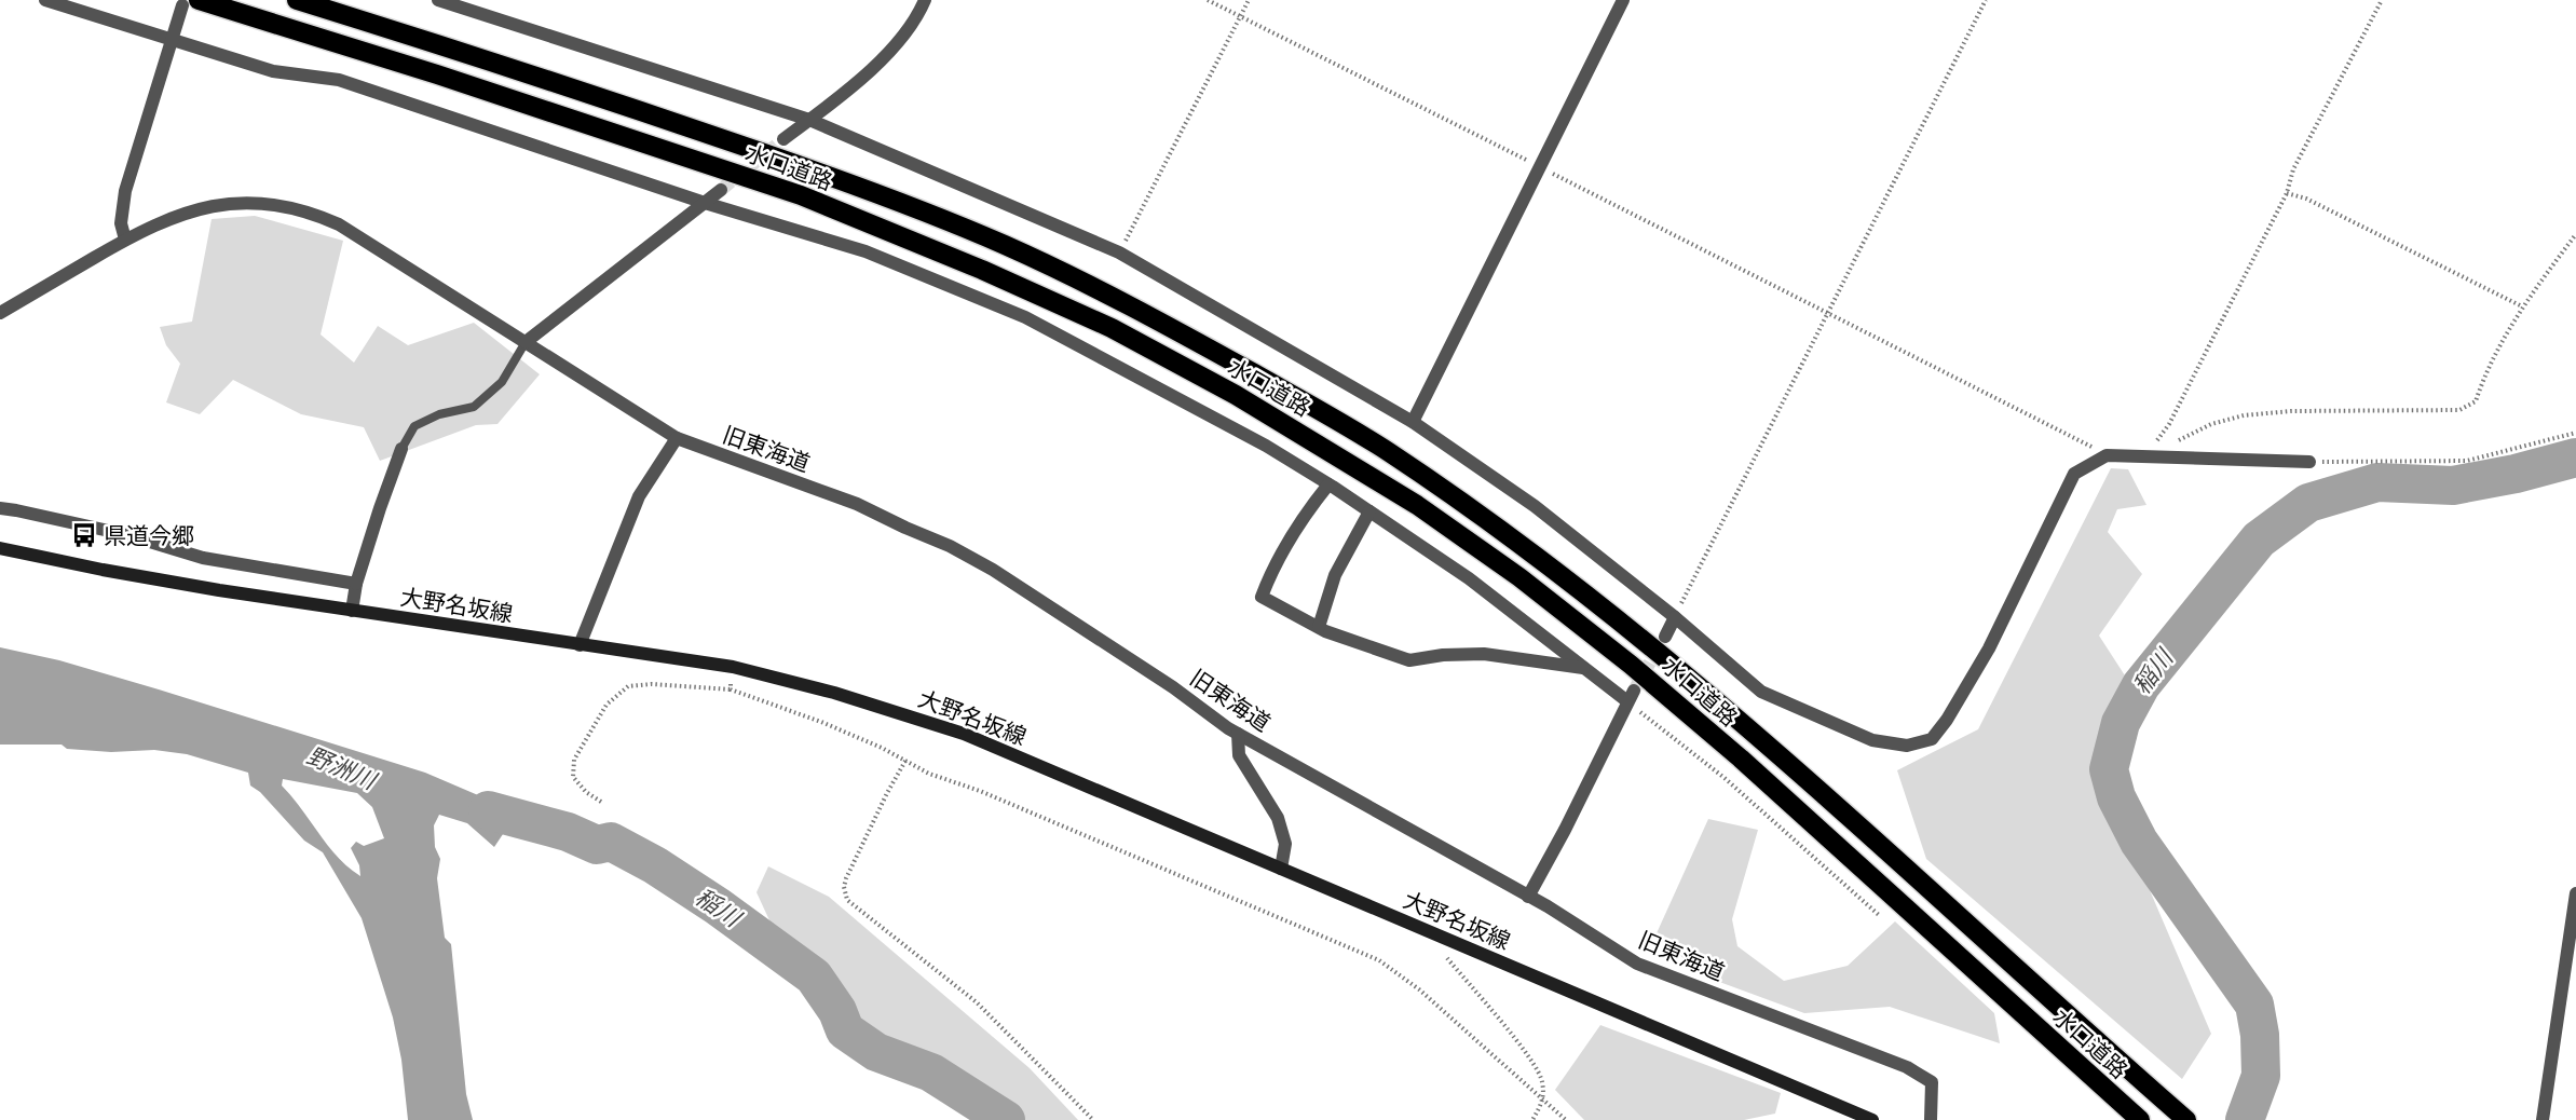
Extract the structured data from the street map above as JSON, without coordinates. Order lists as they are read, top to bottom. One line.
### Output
{"streets":{"highway":["水口道路"],"main road":["大野名坂線"],"street":["旧東海道"]},"water":["稲川","野洲川"],"places":{"bus stop":["県道今郷"]}}
